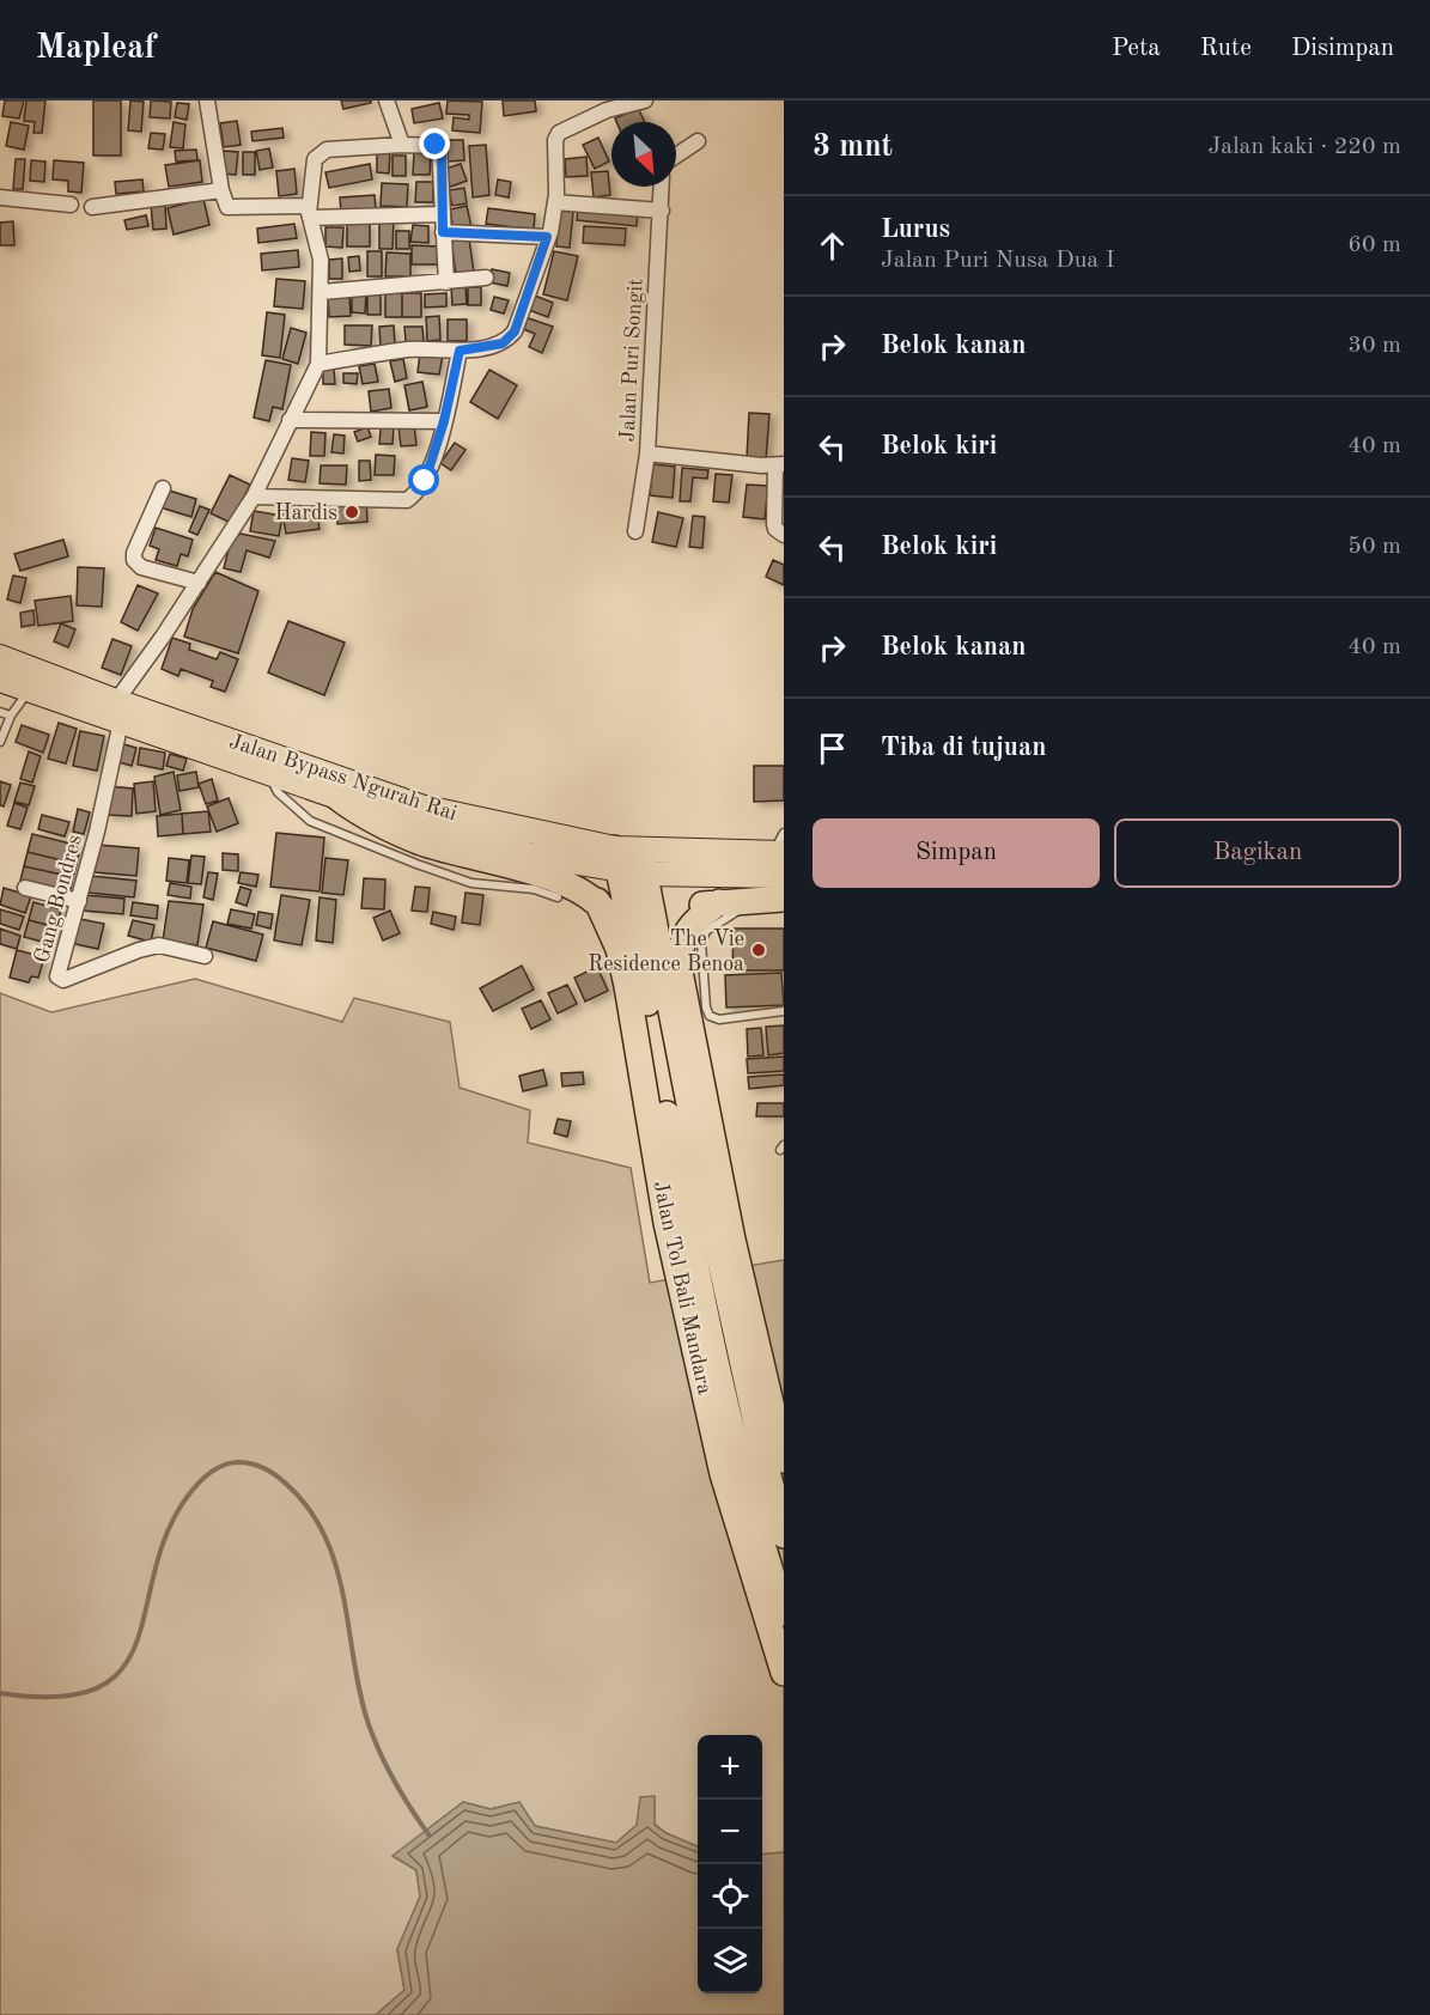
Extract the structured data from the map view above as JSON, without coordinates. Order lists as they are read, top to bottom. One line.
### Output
{"streets":{"highway":["Jalan Bypass Ngurah Rai","Jalan Tol Bali Mandara"],"street":["Jalan Puri Songit","Gang Bondres"]},"crossings":[["Jalan Bypass Ngurah Rai","Gang Bondres"],["Jalan Bypass Ngurah Rai","Jalan Tol Bali Mandara"]],"places":["Hardis","The Vie Residence Benoa"],"north":"bottom right","page":{"header":"Mapleaf","nav":["Peta","Rute","Disimpan"],"heading":["3 mnt","Jalan kaki · 220 m"],"list":[["Lurus","Jalan Puri Nusa Dua I","60 m"],["Belok kanan","30 m"],["Belok kiri","40 m"],["Belok kiri","50 m"],["Belok kanan","40 m"],"Tiba di tujuan"],"buttons":["Simpan","Bagikan"],"map_buttons":["+","−"]}}
